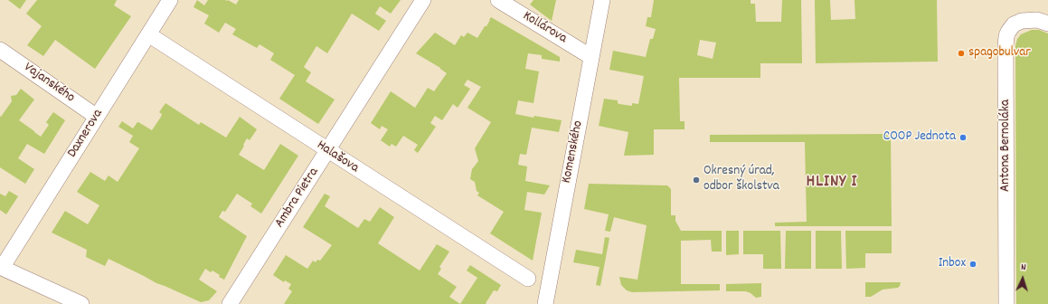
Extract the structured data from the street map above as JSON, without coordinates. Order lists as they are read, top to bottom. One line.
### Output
{"streets":{"street":["Kollárova","Vajanského","Daxnerova","Antona Bernoláka","Komenského","Halašova","Ambra Pietra"]},"crossings":[["Kollárova","Komenského"],["Vajanského","Daxnerova"],["Daxnerova","Halašova"],["Halašova","Ambra Pietra"]],"districts":["HLINY I"],"places":["spagobulvar","COOP Jednota","Okresný úrad, odbor školstva","Inbox"],"north":"top"}
